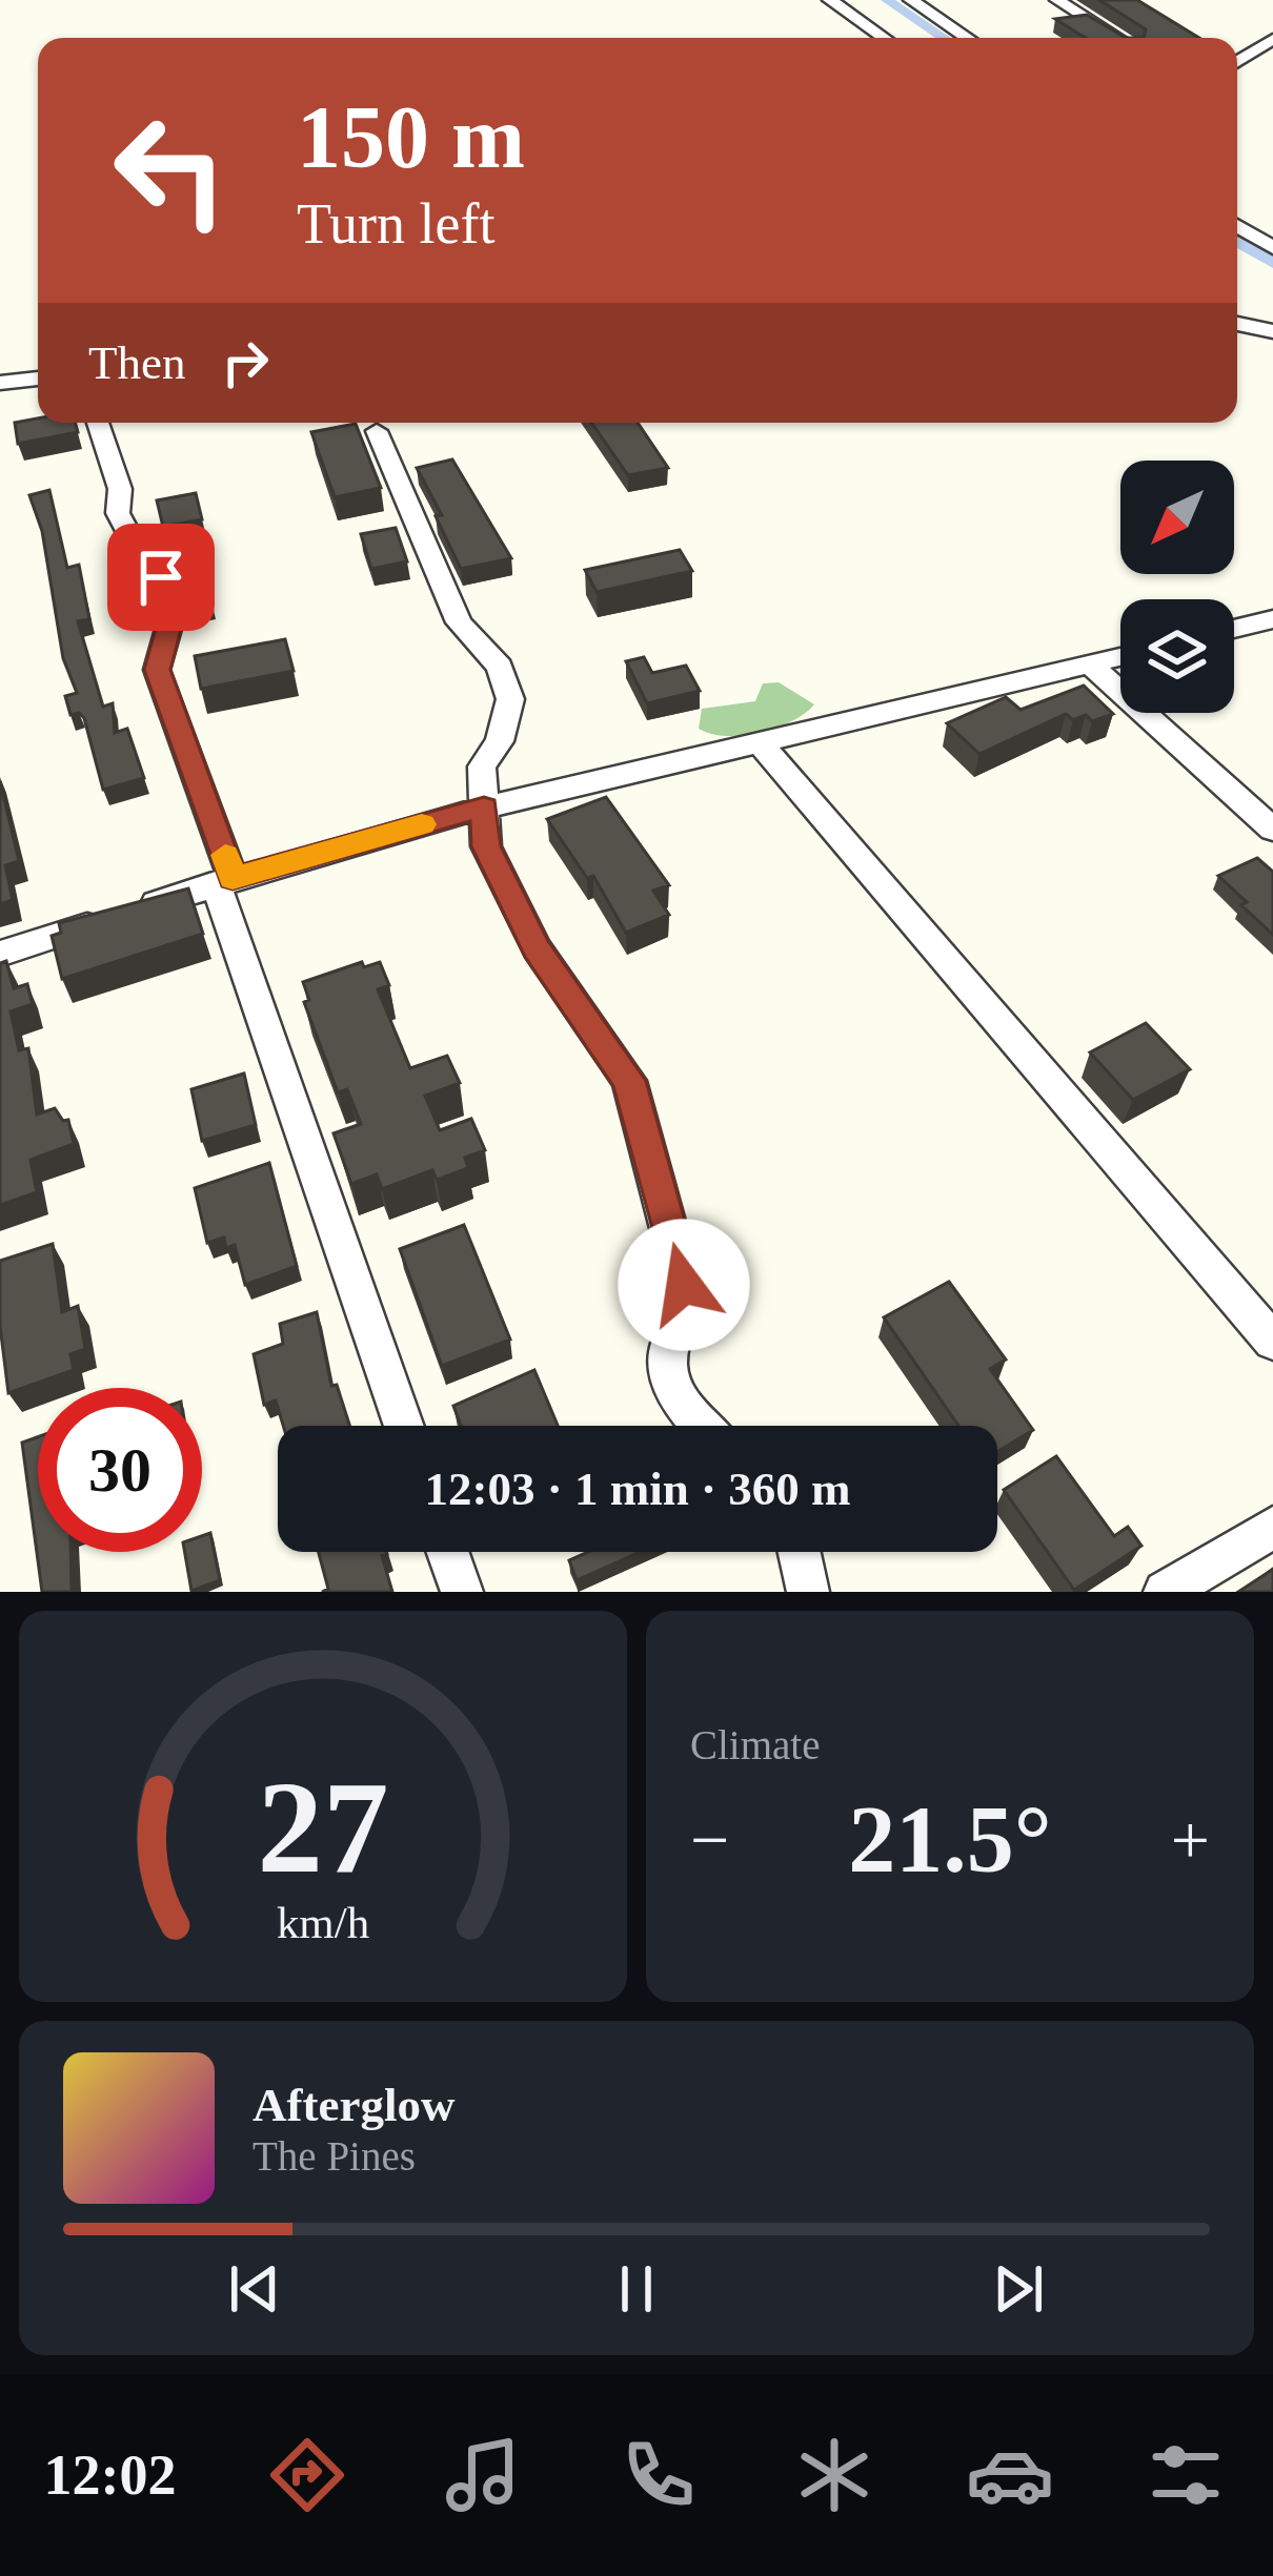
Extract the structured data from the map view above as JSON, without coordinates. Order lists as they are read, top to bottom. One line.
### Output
{"north":"bottom left","page":{"turn":["150 m","Turn left"],"then":"Then","limit":"30","trip":"12:03 · 1 min · 360 m","tile":"Climate","heat":["−","21.5°","+"],"song":["Afterglow","The Pines"],"tabs":"12:02","gauge":["27","km/h"]}}
